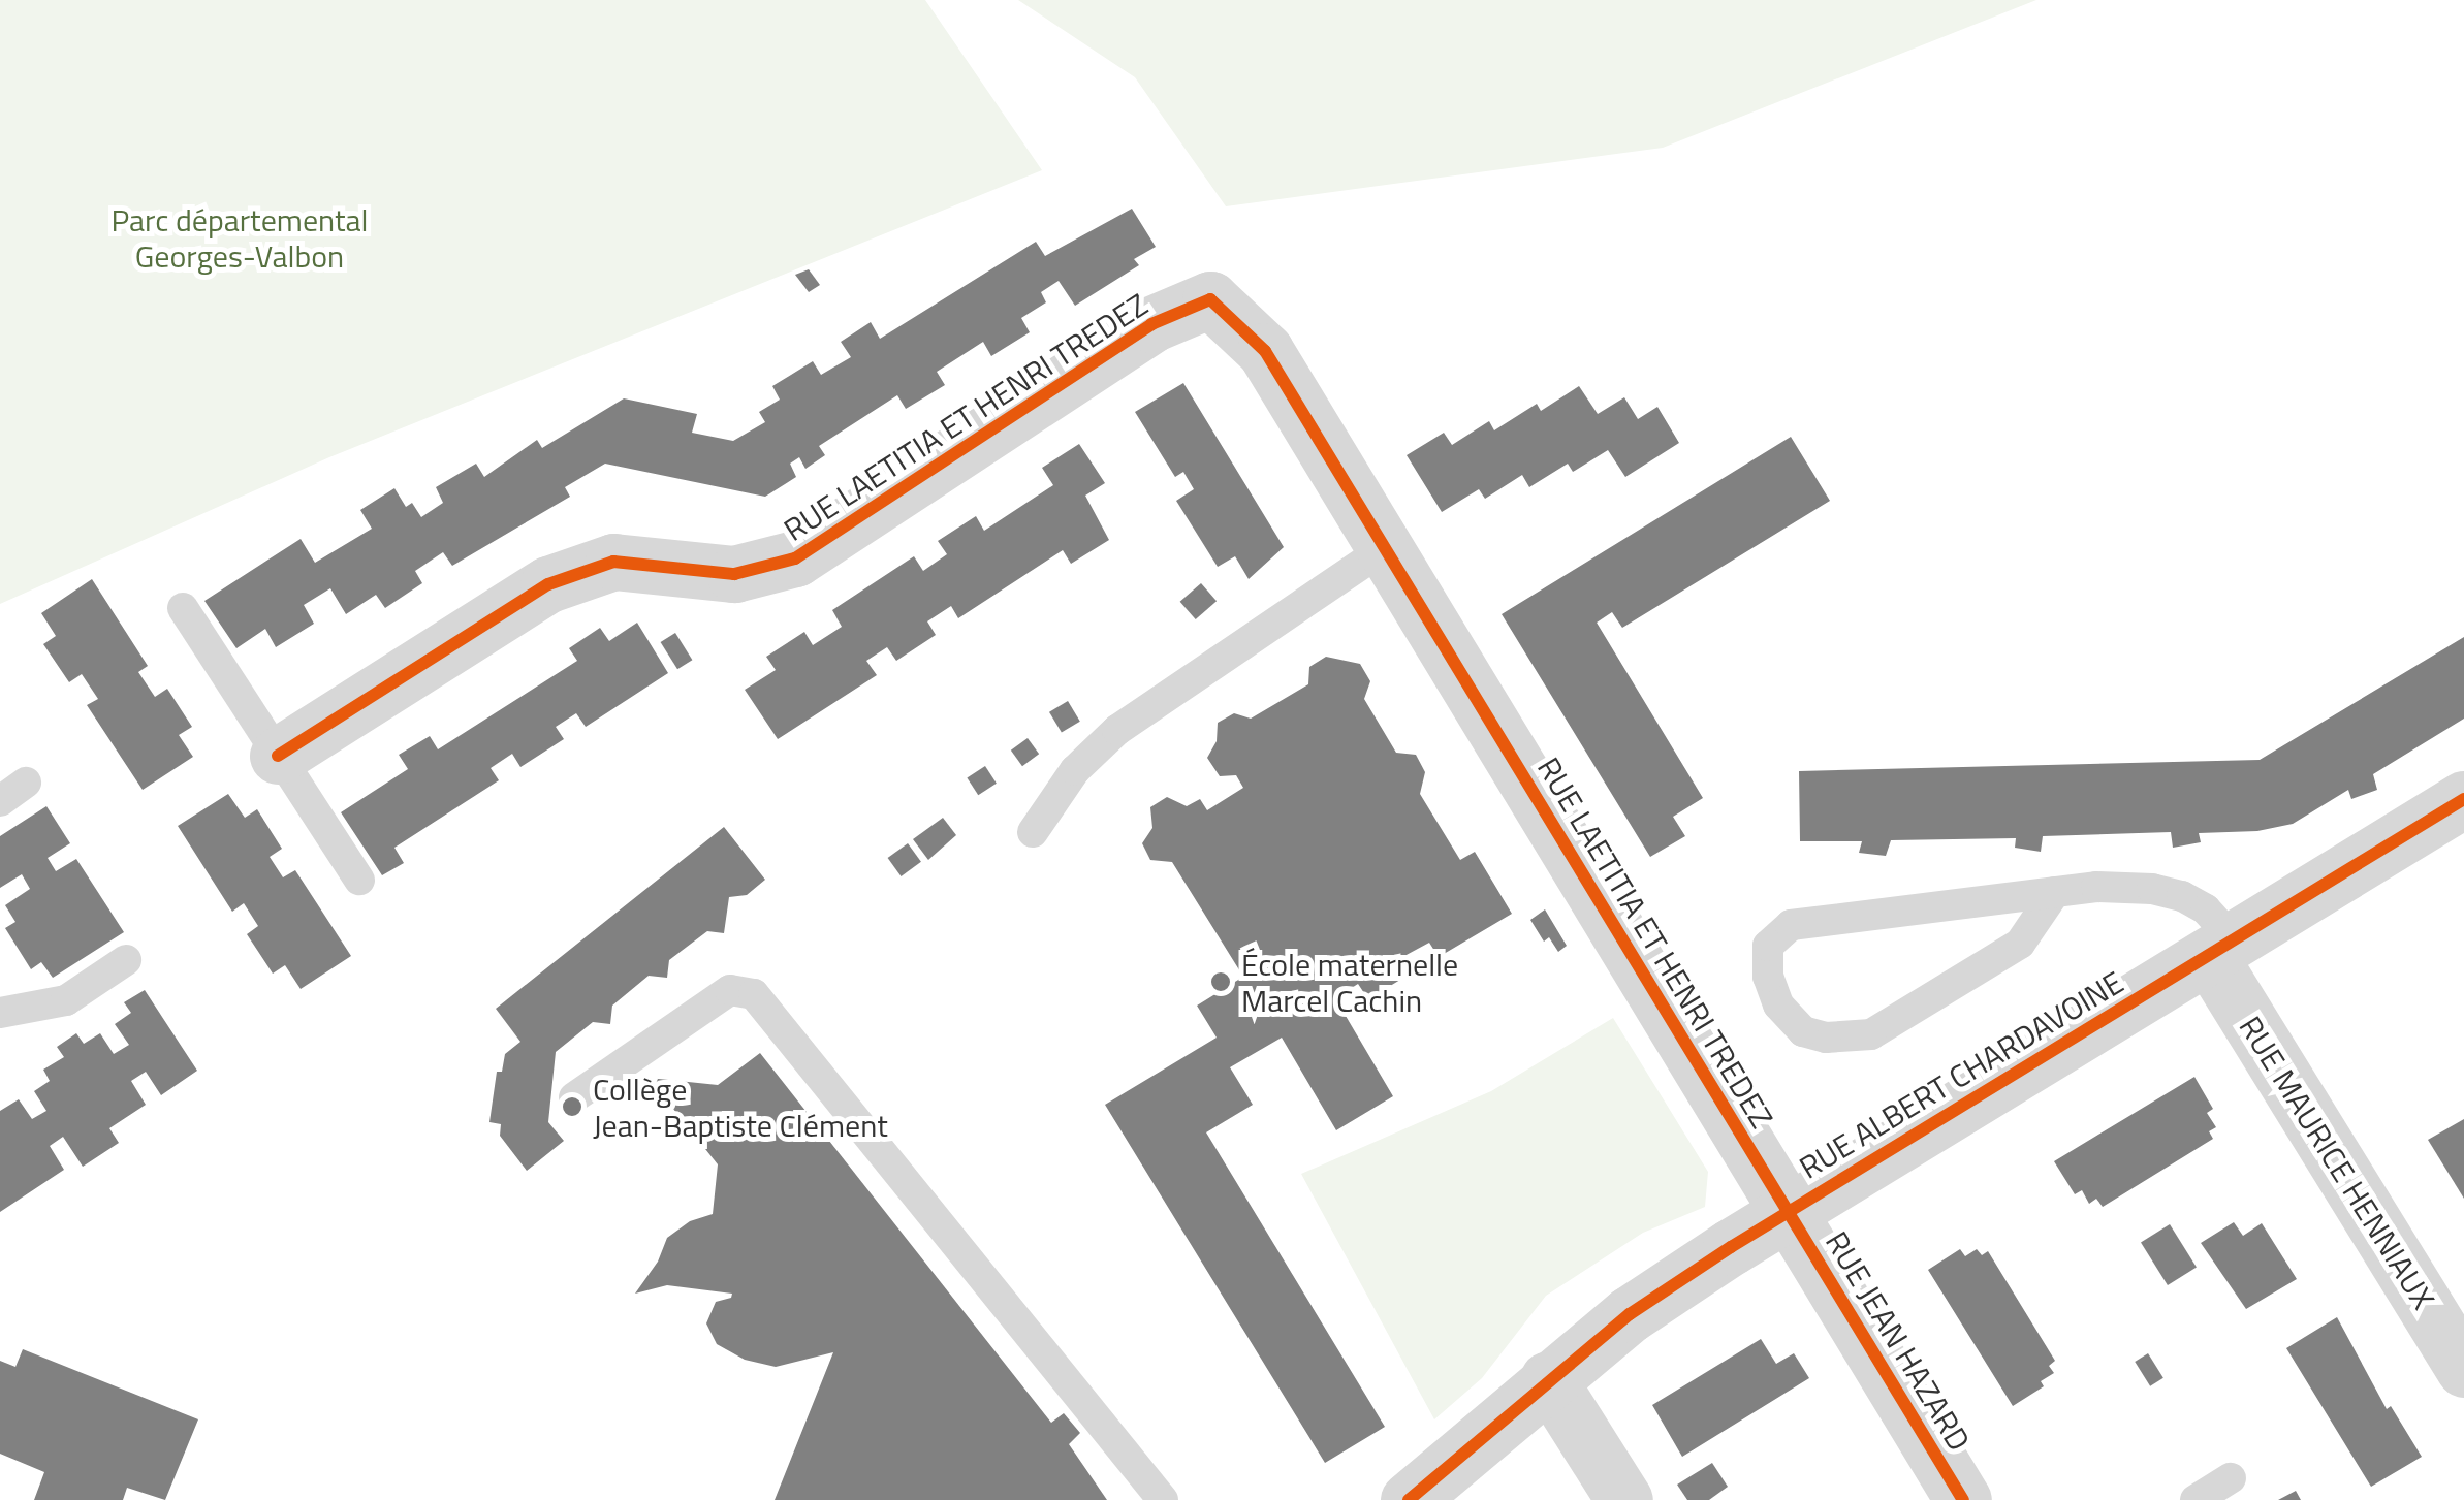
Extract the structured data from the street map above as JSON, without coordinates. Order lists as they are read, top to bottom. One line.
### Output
{"streets":{"street":["RUE LAETITIA ET HENRI TREDEZ","RUE ALBERT CHARDAVOINE","RUE MAURICE HENNIAUX","RUE JEAN HAZARD"]},"crossings":[["RUE LAETITIA ET HENRI TREDEZ","RUE ALBERT CHARDAVOINE"],["RUE LAETITIA ET HENRI TREDEZ","RUE JEAN HAZARD"],["RUE ALBERT CHARDAVOINE","RUE MAURICE HENNIAUX"],["RUE ALBERT CHARDAVOINE","RUE JEAN HAZARD"]],"parks":["Parc départemental Georges-Valbon"],"places":["École maternelle Marcel Cachin","Collège Jean-Baptiste Clément"]}
